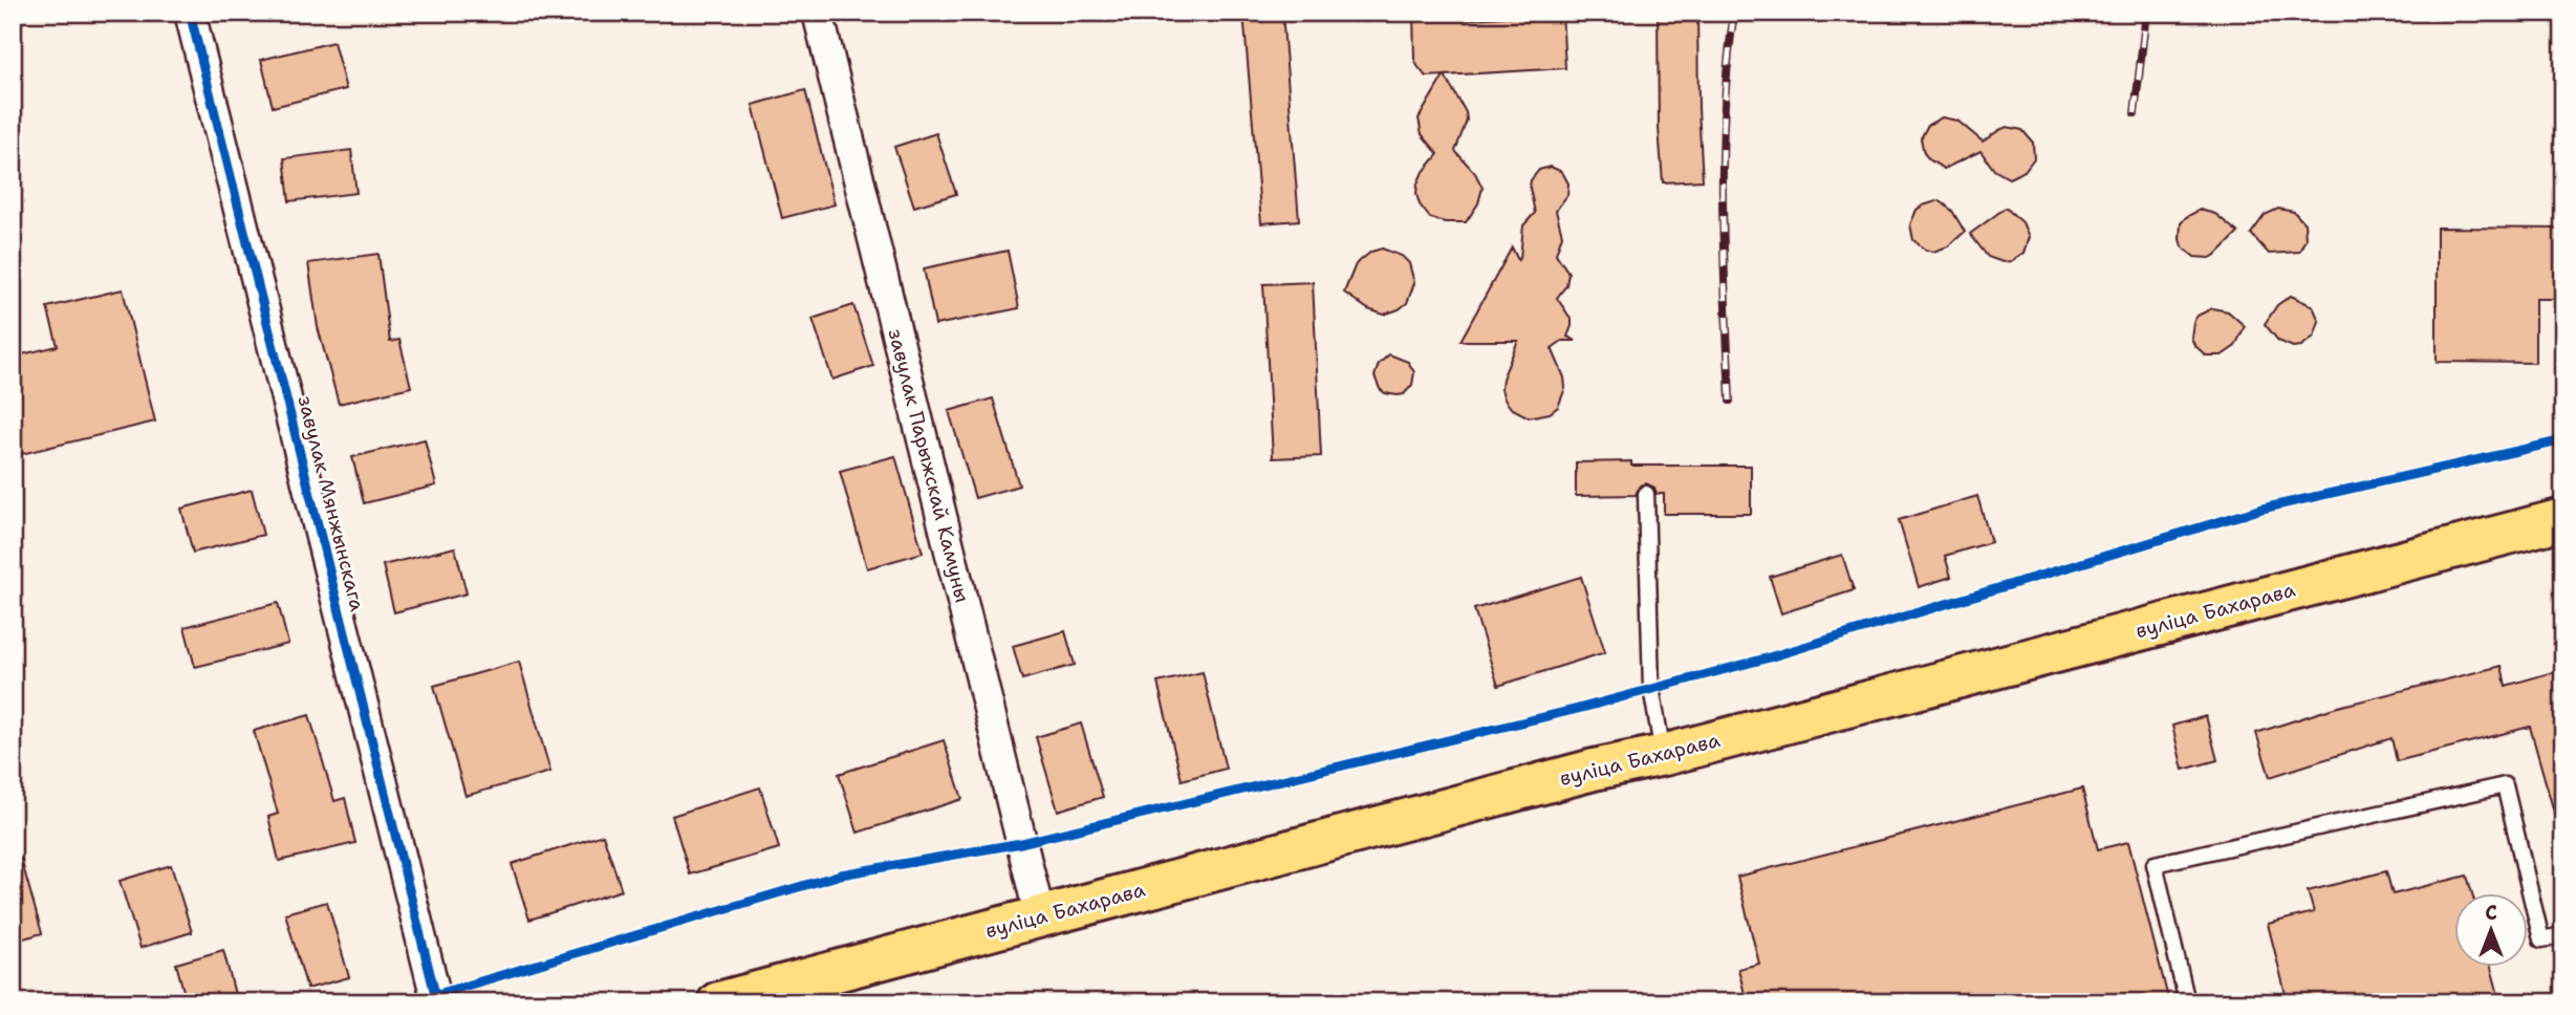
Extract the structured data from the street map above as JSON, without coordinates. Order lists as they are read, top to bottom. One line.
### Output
{"streets":{"main road":["вуліца Бахарава"],"street":["завулак Парыжскай Камуны","завулак Мянжынскага"]},"crossings":[["завулак Парыжскай Камуны","вуліца Бахарава"]],"north":"top"}
